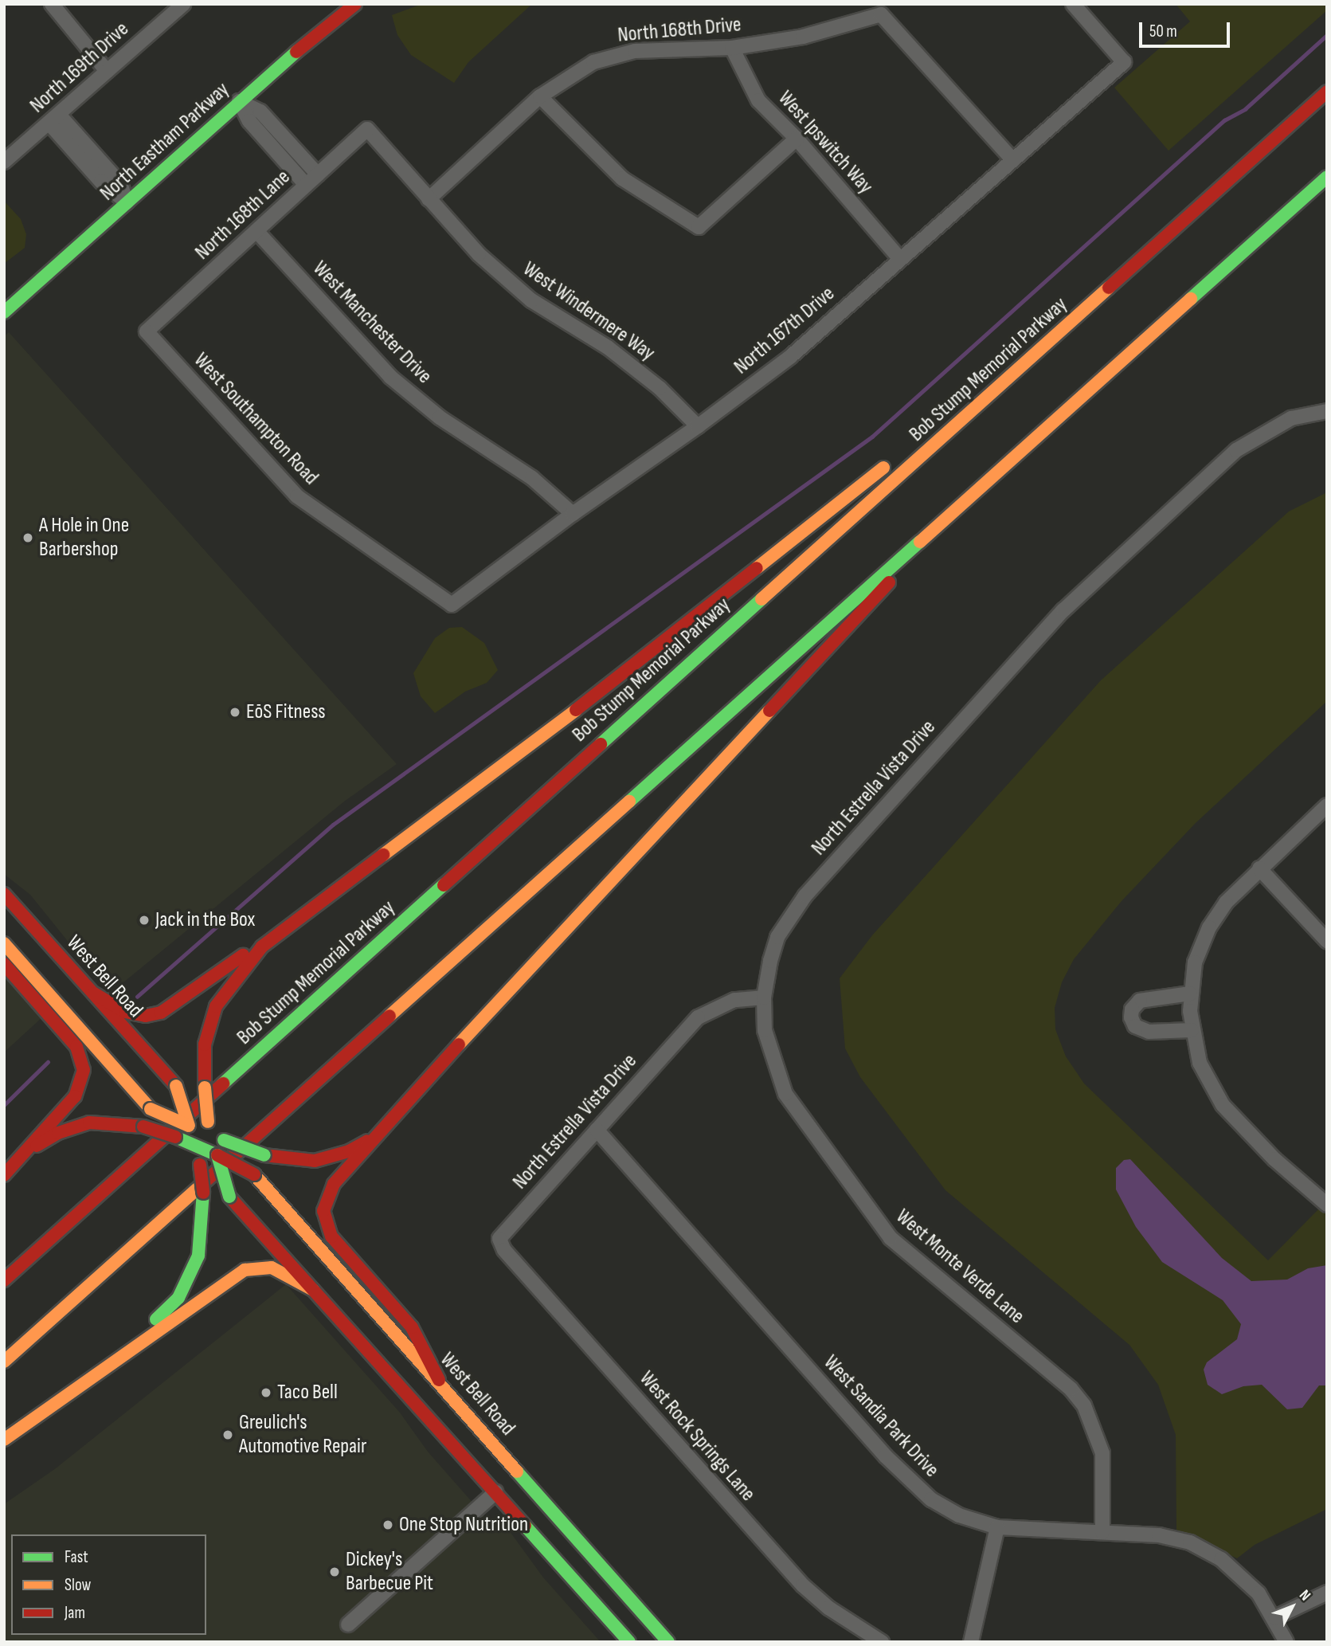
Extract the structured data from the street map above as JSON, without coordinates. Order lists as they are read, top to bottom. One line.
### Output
{"streets":{"main road":["North Eastham Parkway","Bob Stump Memorial Parkway","West Bell Road"],"street":["North 168th Drive","North 169th Drive","West Ipswitch Way","North 168th Lane","West Windermere Way","West Manchester Drive","North 167th Drive","West Southampton Road","North Estrella Vista Drive","West Monte Verde Lane","West Sandia Park Drive","West Rock Springs Lane"]},"crossings":[["North 168th Drive","West Ipswitch Way"],["North 168th Drive","West Windermere Way"],["North 168th Drive","North 167th Drive"],["West Ipswitch Way","North 167th Drive"],["North 168th Lane","West Windermere Way"],["North 168th Lane","West Manchester Drive"],["North 168th Lane","West Southampton Road"],["West Windermere Way","North 167th Drive"],["West Manchester Drive","North 167th Drive"],["North 167th Drive","West Southampton Road"],["North Estrella Vista Drive","West Monte Verde Lane"],["North Estrella Vista Drive","West Sandia Park Drive"],["North Estrella Vista Drive","West Rock Springs Lane"],["West Monte Verde Lane","West Sandia Park Drive"]],"places":["A Hole in One Barbershop","EōS Fitness","Jack in the Box","Taco Bell","Greulich's Automotive Repair","One Stop Nutrition","Dickey's Barbecue Pit"],"legend":["Fast","Slow","Jam"],"scale_bar":"50 m","north":"top right"}
